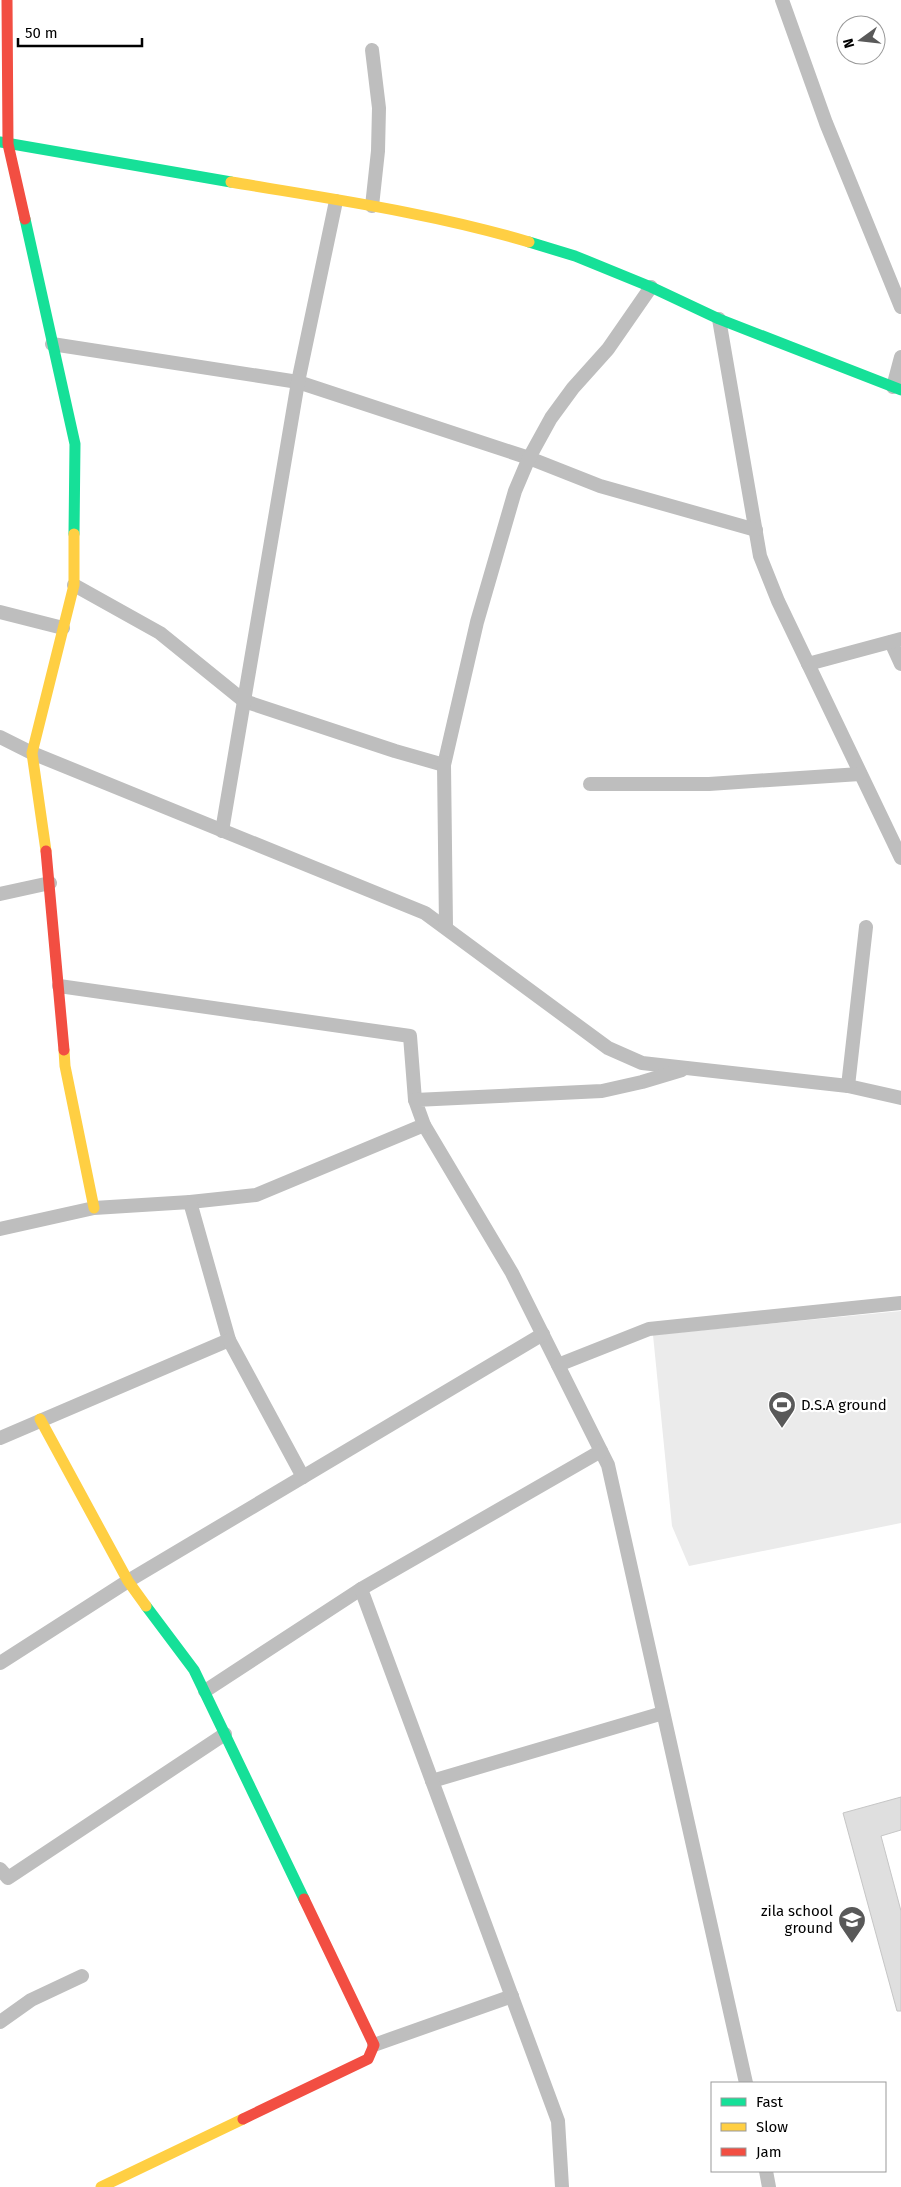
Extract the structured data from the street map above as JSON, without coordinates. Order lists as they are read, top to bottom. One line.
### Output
{"places":{"sports":["D.S.A ground"],"school or university":["zila school ground"]},"legend":["Fast","Slow","Jam"],"scale_bar":"50 m","north":"left"}
